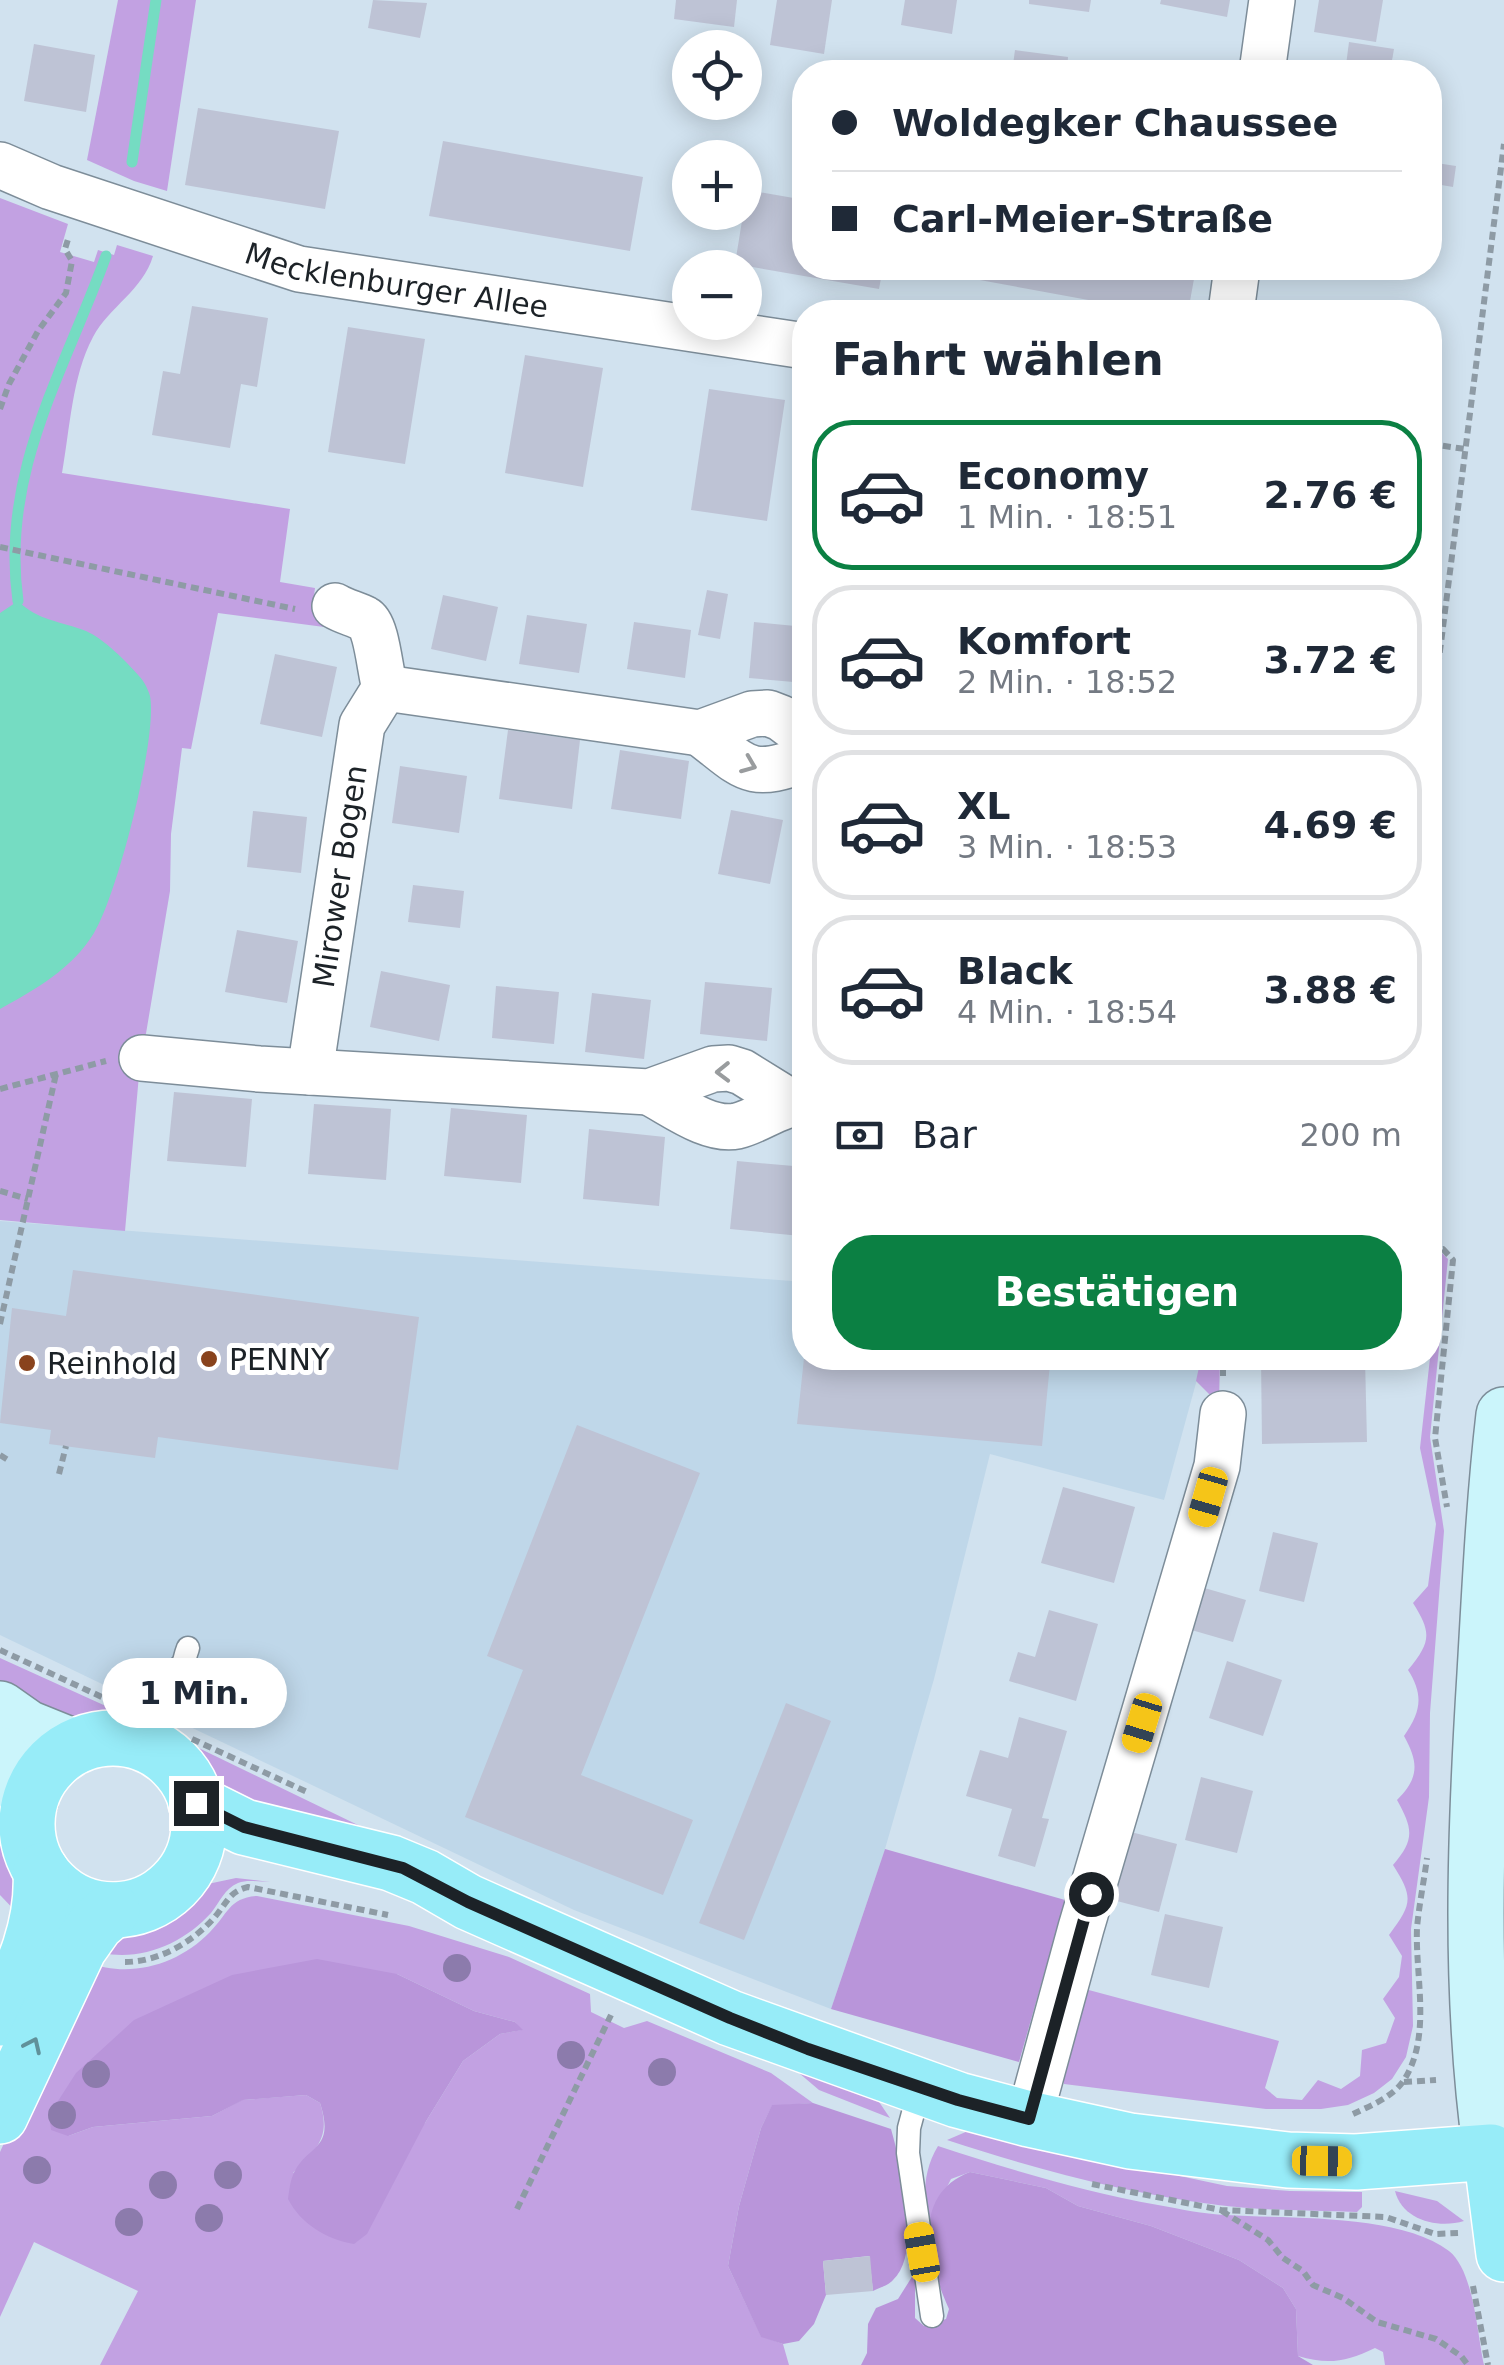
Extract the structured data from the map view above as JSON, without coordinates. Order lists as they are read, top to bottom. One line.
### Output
{"streets":{"street":["Mecklenburger Allee","Mirower Bogen"]},"places":["PENNY","Reinhold"],"page":{"map_buttons":["+","−"],"banner":["Woldegker Chaussee","Carl-Meier-Straße"],"heading":"Fahrt wählen","list":[{"name":"Economy","note":"1 Min. · 18:51","value":"2.76 €"},{"name":"Komfort","note":"2 Min. · 18:52","value":"3.72 €"},{"name":"XL","note":"3 Min. · 18:53","value":"4.69 €"},{"name":"Black","note":"4 Min. · 18:54","value":"3.88 €"}],"pay":["Bar","200 m"],"buttons":"Bestätigen","bubble":"1 Min."}}
